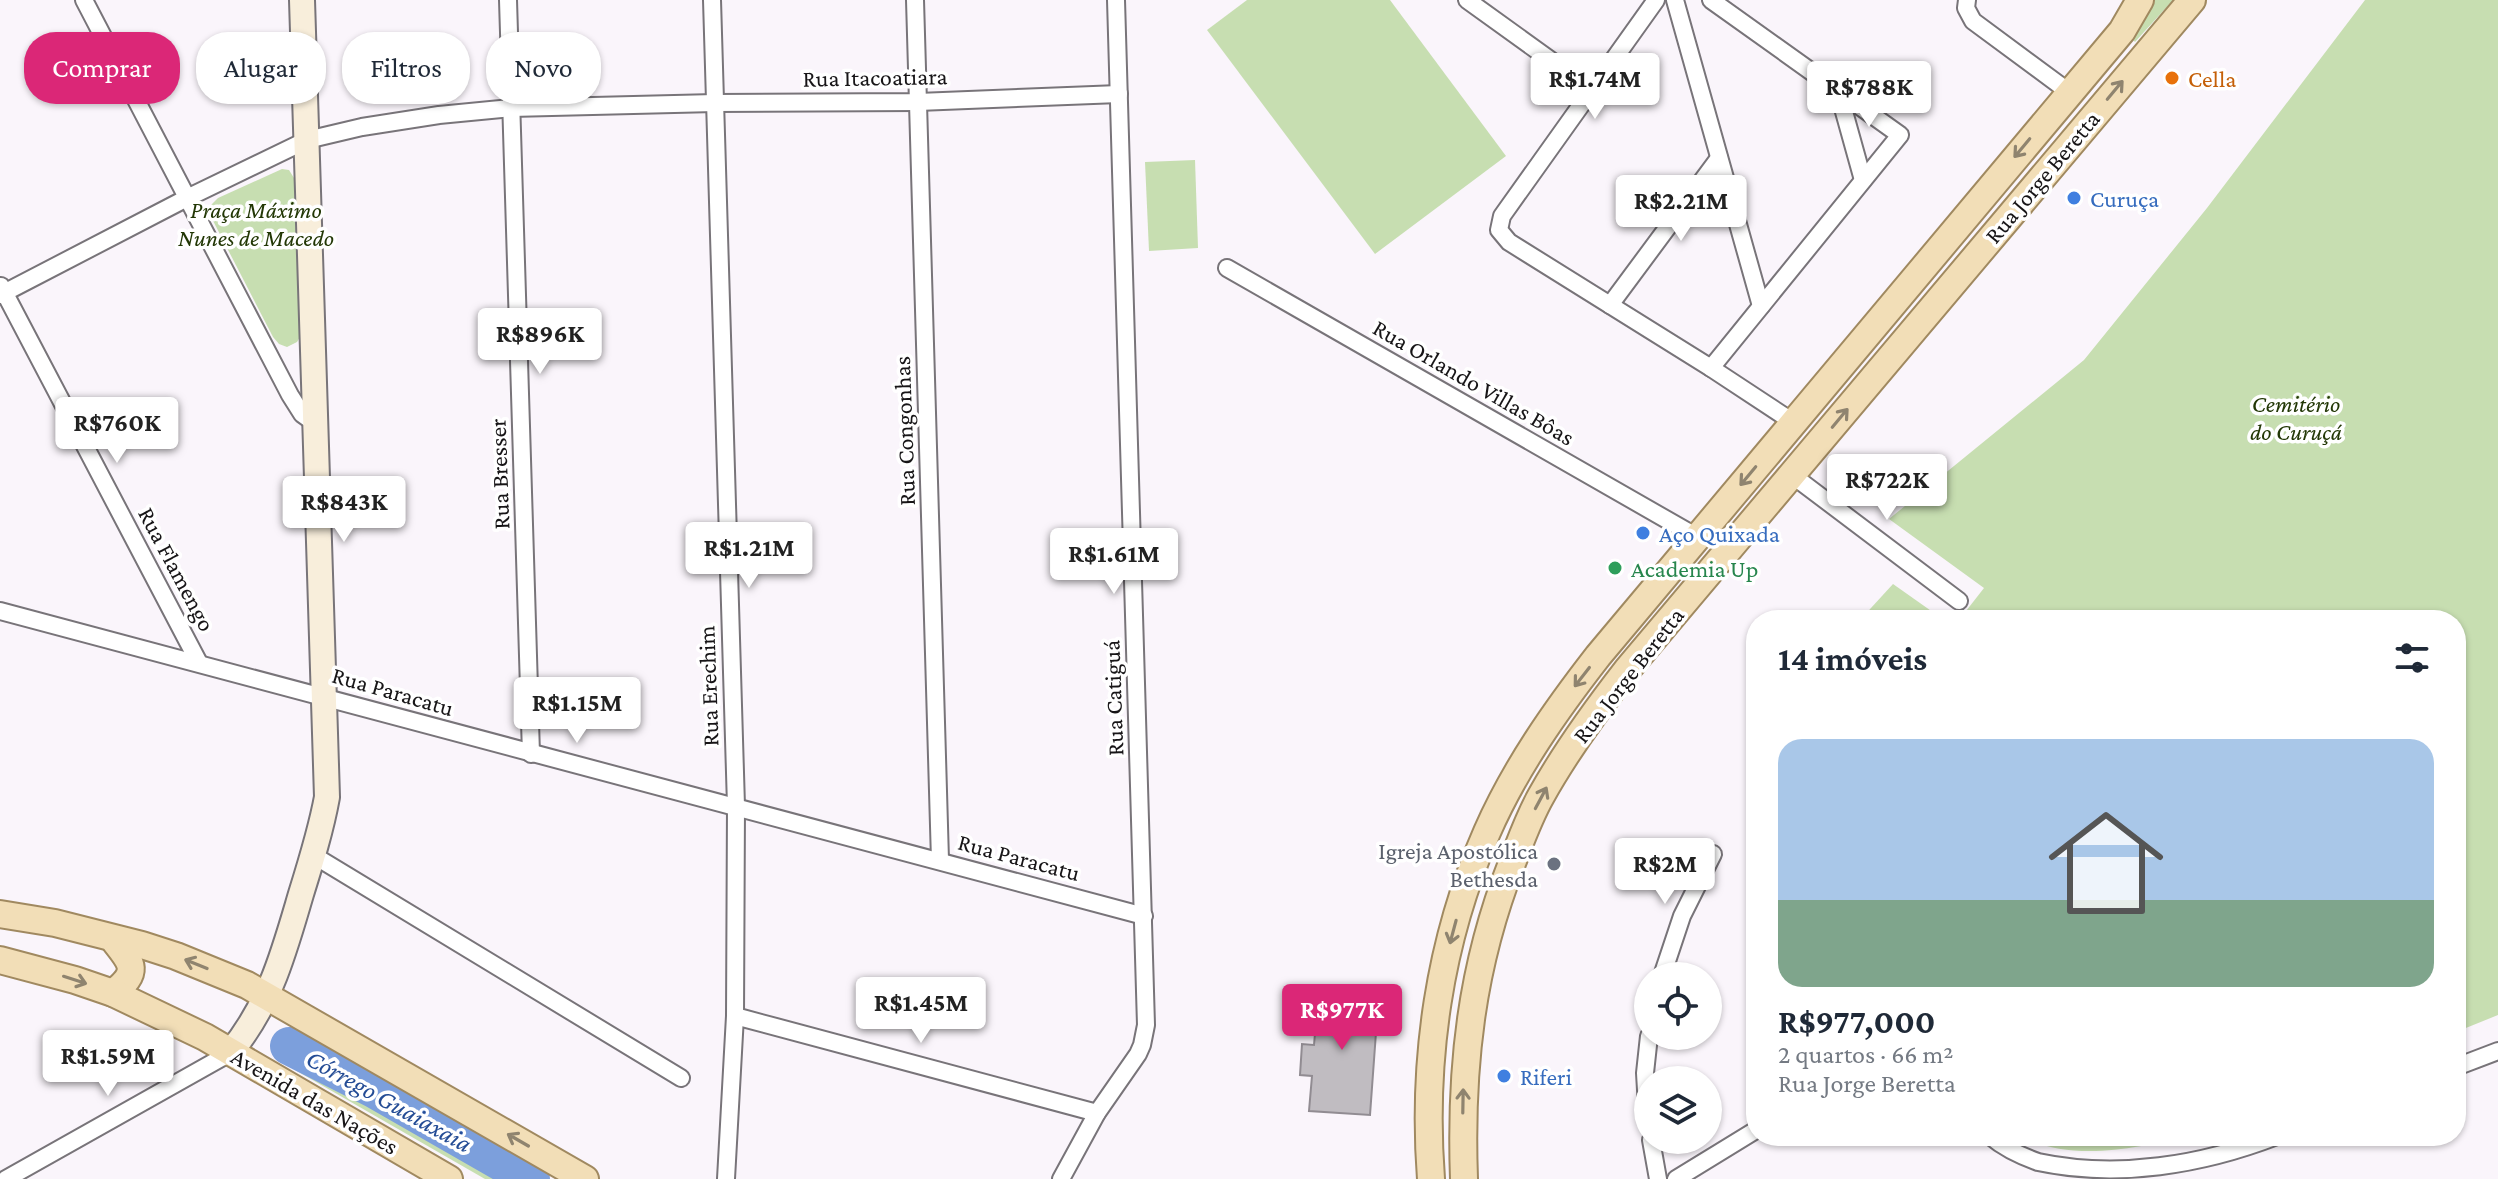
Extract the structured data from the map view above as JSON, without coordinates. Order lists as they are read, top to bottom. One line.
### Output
{"streets":{"main road":["Rua Jorge Beretta","Avenida das Nações"],"street":["Rua Itacoatiara","Rua Orlando Villas Bôas","Rua Congonhas","Rua Bresser","Rua Flamengo","Rua Erechim","Rua Paracatu","Rua Catiguá"]},"crossings":[["Rua Itacoatiara","Rua Congonhas"],["Rua Itacoatiara","Rua Bresser"],["Rua Itacoatiara","Rua Flamengo"],["Rua Itacoatiara","Rua Erechim"],["Rua Itacoatiara","Rua Catiguá"],["Rua Jorge Beretta","Rua Orlando Villas Bôas"],["Rua Congonhas","Rua Paracatu"],["Rua Bresser","Rua Paracatu"],["Rua Flamengo","Rua Paracatu"],["Rua Erechim","Rua Paracatu"],["Rua Paracatu","Rua Catiguá"]],"water":["Córrego Guaiaxaia"],"parks":["Praça Máximo Nunes de Macedo","Cemitério do Curuçá"],"places":["Cella","Curuça","Aço Quixada","Academia Up","Igreja Apostólica Bethesda","Riferi"],"page":{"chip":["Comprar","Alugar","Filtros","Novo"],"price":["R$1.74M","R$788K","R$2.21M","R$896K","R$760K","R$722K","R$843K","R$1.21M","R$1.61M","R$1.15M","R$2M","R$1.45M","R$977K","R$1.59M"],"heading":"14 imóveis","list":[{"name":"R$977,000","note":"2 quartos · 66 m² · Rua Jorge Beretta"}]}}
